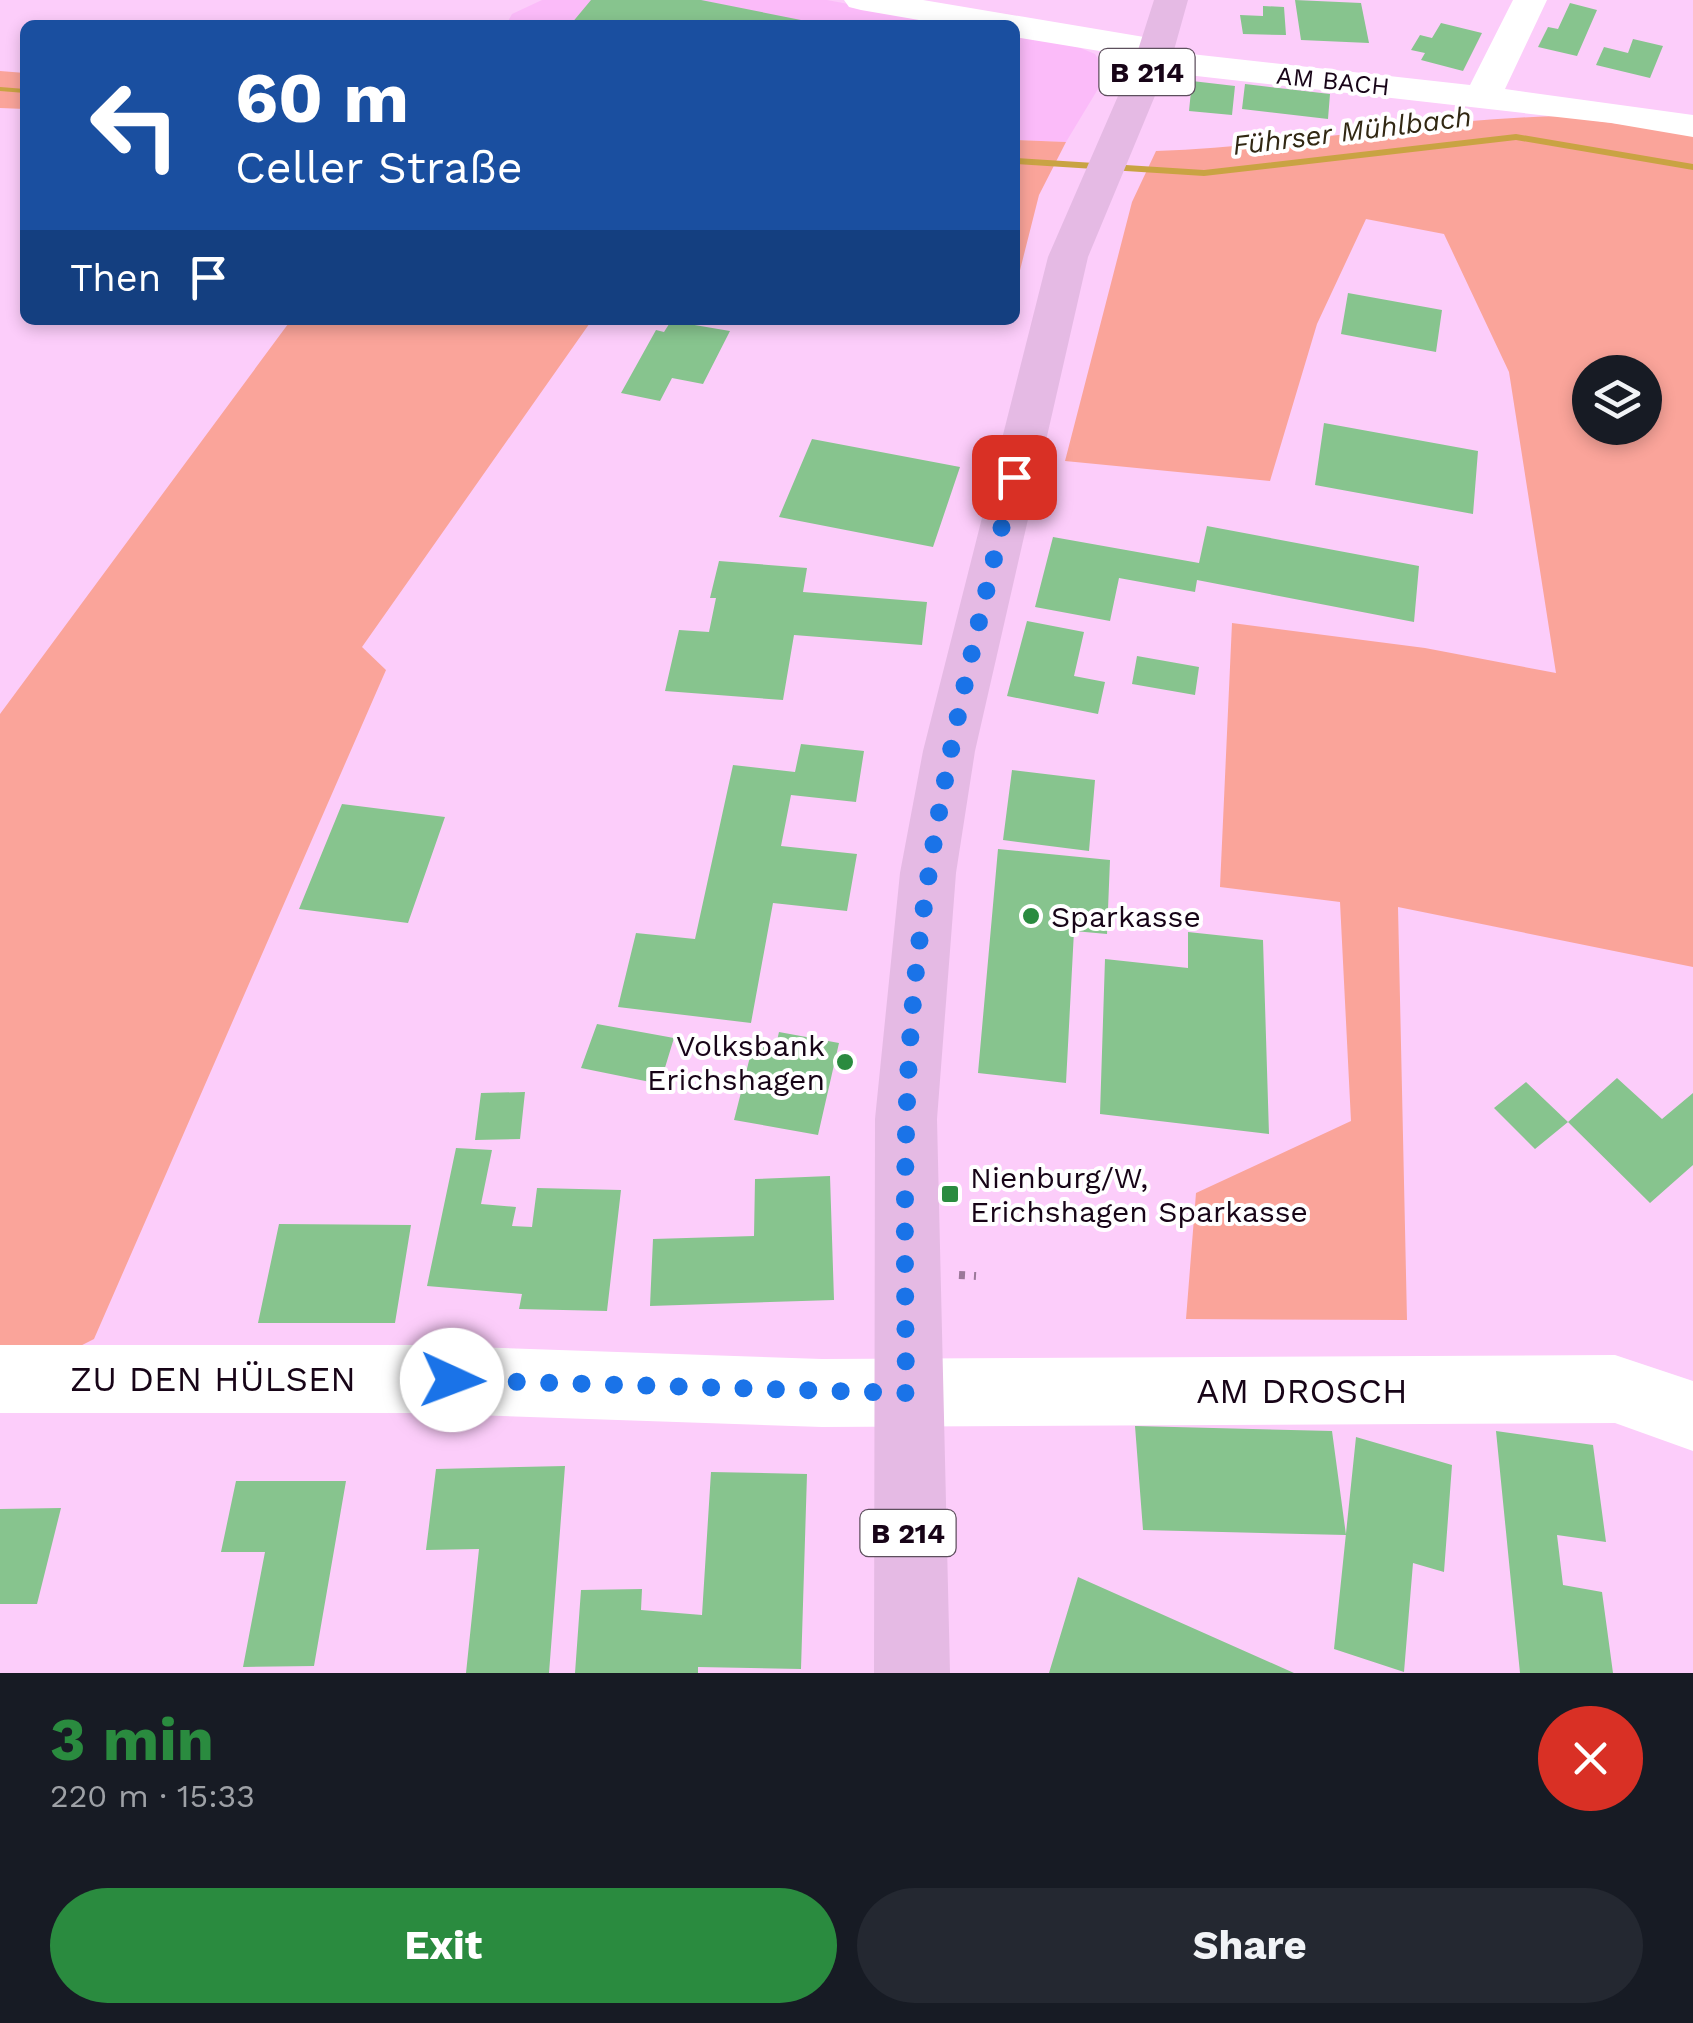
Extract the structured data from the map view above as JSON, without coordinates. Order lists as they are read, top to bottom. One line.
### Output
{"streets":{"main road":["B 214"],"street":["AM BACH","ZU DEN HÜLSEN","AM DROSCH"]},"crossings":[["B 214","AM BACH"],["B 214","ZU DEN HÜLSEN"],["B 214","AM DROSCH"],["ZU DEN HÜLSEN","AM DROSCH"]],"water":["Führser Mühlbach"],"places":{"other":["Sparkasse","Volksbank Erichshagen"],"transit":["Nienburg/W, Erichshagen Sparkasse"]},"page":{"turn":["60 m","Celler Straße"],"then":"Then","heading":["3 min","220 m · 15:33"],"buttons":["Exit","Share"]}}
